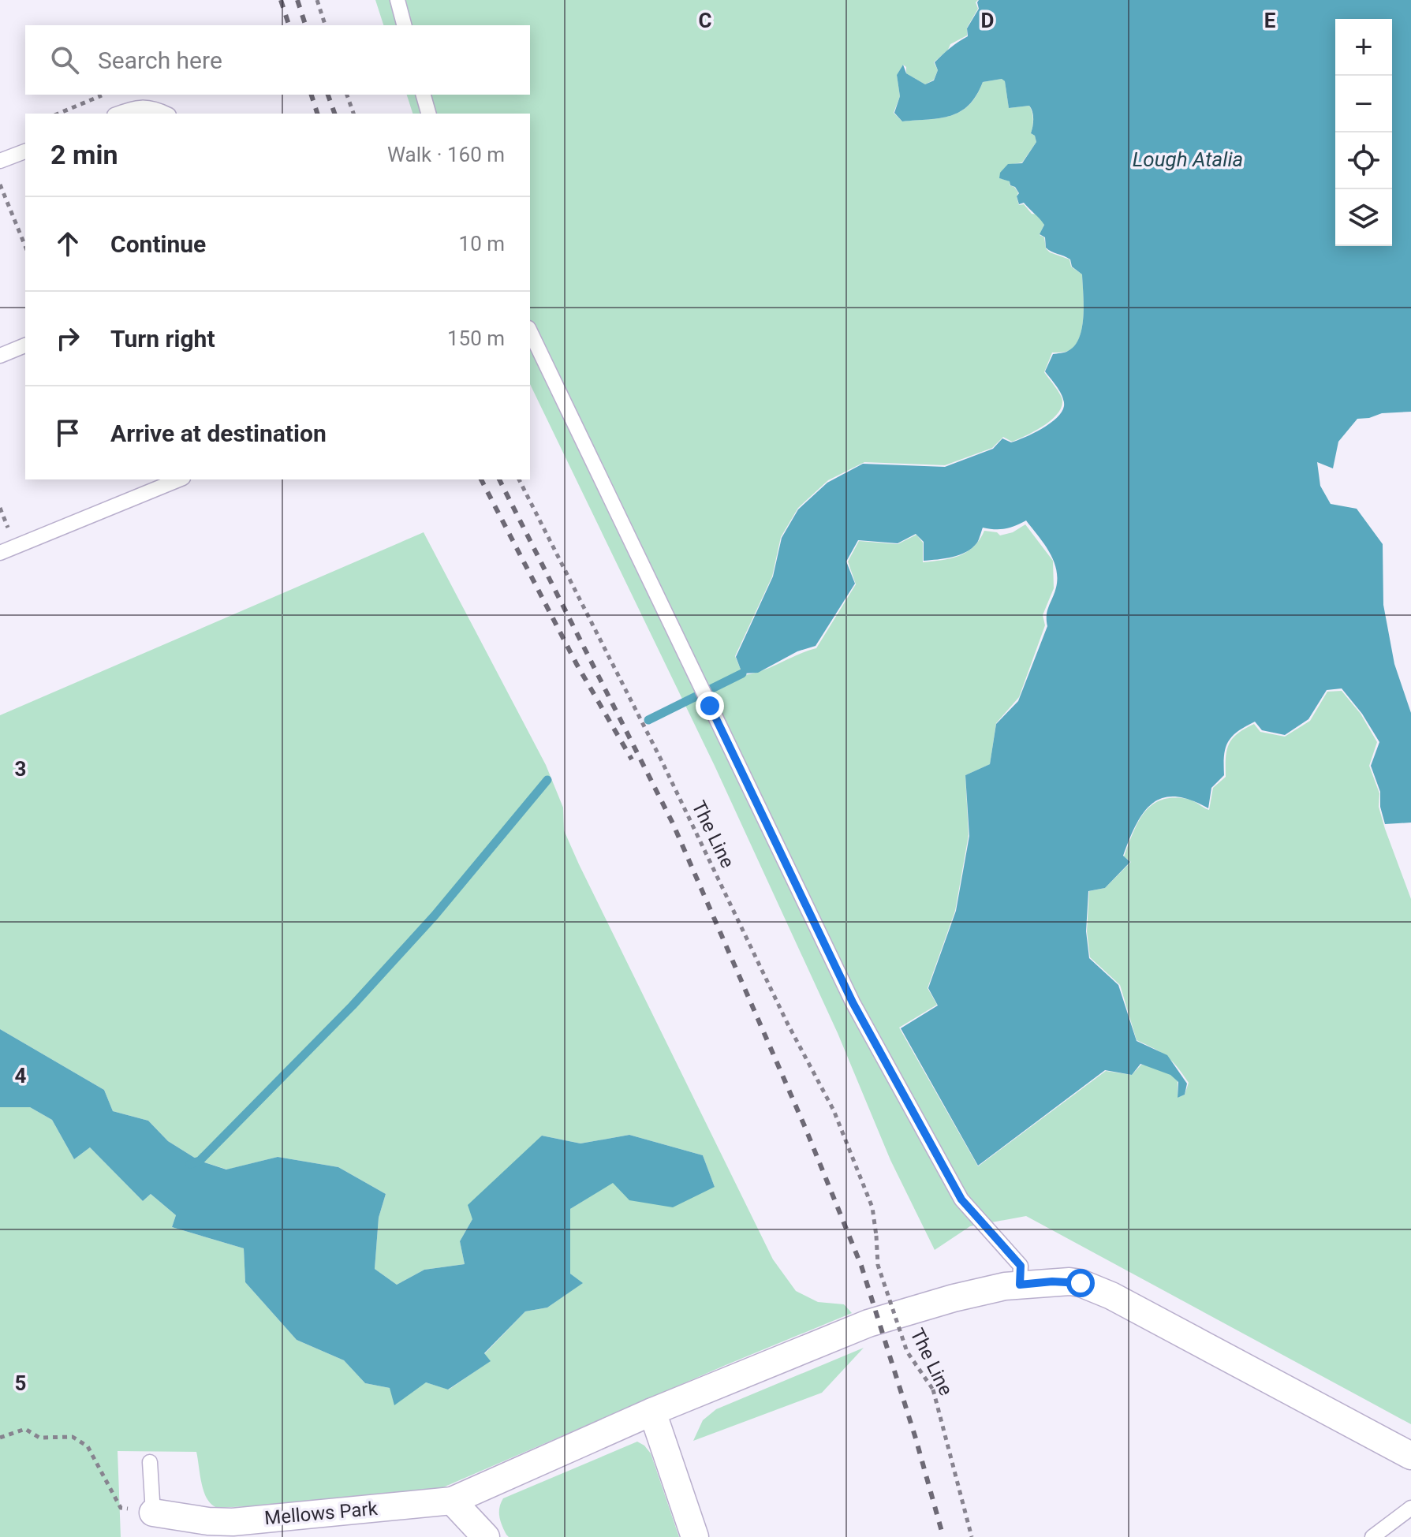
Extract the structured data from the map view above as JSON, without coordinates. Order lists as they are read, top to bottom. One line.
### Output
{"streets":{"street":["Mellows Park"],"path":["The Line"]},"water":["Lough Atalia"],"page":{"map_buttons":["+","−"],"search":"Search here","heading":["2 min","Walk · 160 m"],"list":[["Continue","10 m"],["Turn right","150 m"],"Arrive at destination"]},"grid":{"columns":["C","D","E"],"rows":["3","4","5"]}}
